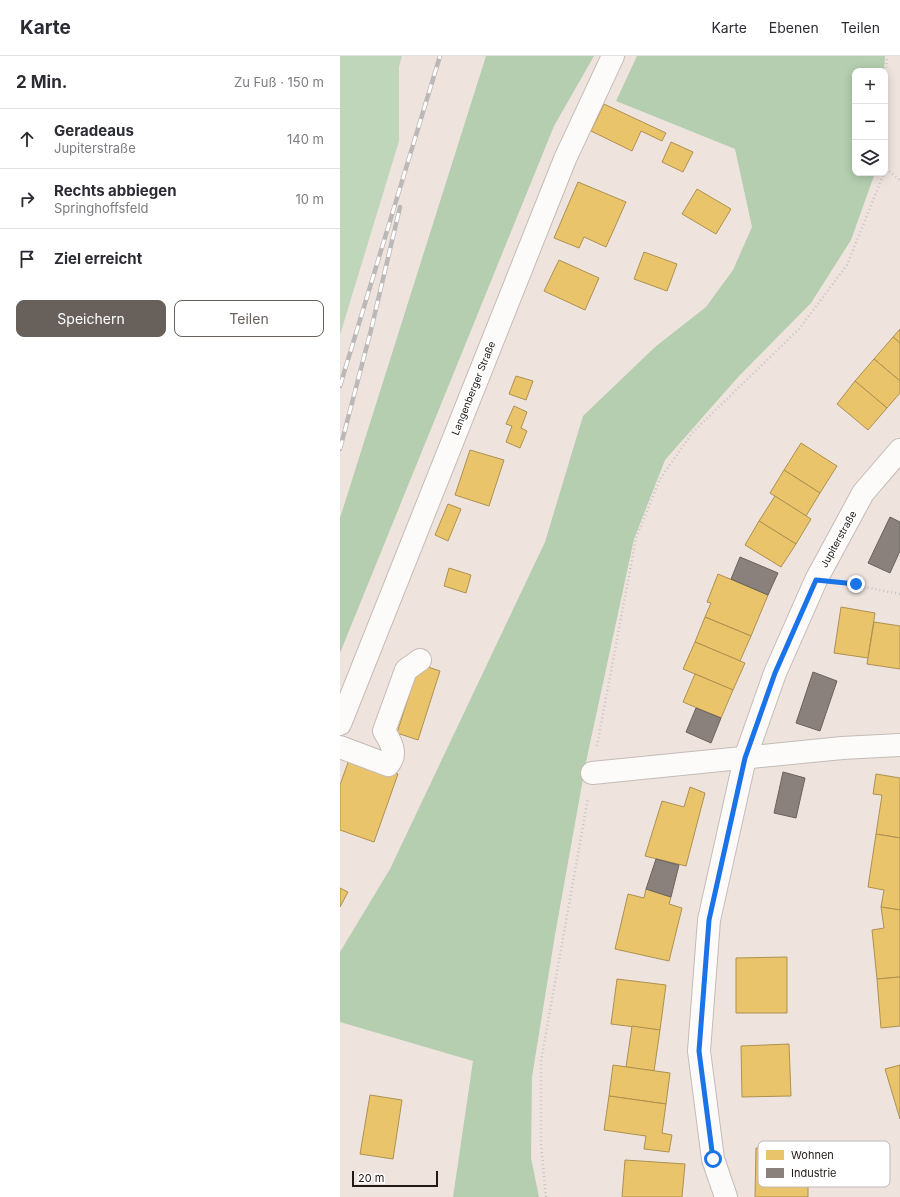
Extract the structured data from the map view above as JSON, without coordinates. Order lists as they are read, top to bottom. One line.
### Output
{"streets":{"street":["Langenberger Straße","Jupiterstraße"]},"legend":["Wohnen","Industrie"],"scale_bar":"20 m","page":{"header":"Karte","nav":["Karte","Ebenen","Teilen"],"heading":["2 Min.","Zu Fuß · 150 m"],"map_buttons":["+","−"],"list":[["Geradeaus","Jupiterstraße","140 m"],["Rechts abbiegen","Springhoffsfeld","10 m"],"Ziel erreicht"],"buttons":["Speichern","Teilen"],"scale":"20 m"}}
